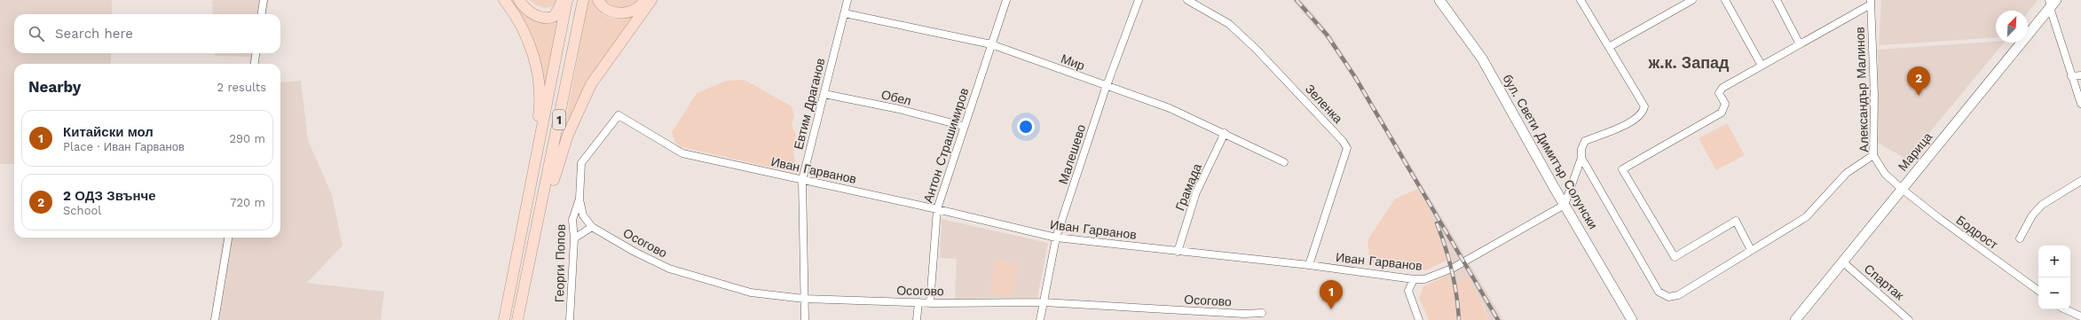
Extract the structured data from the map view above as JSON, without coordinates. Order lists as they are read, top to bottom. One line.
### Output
{"streets":{"main road":["1"],"street":["Мир","Александър Малинов","Обел","Евтим Драганов","Зеленка","Антон Страшимиров","бул. Свети Димитър Солунски","Марица","Малешево","Иван Гарванов","Грамада","Бодрост","Осогово","Георги Попов","Спартак"]},"crossings":[["Мир","Евтим Драганов"],["Мир","Антон Страшимиров"],["Мир","Малешево"],["Мир","Грамада"],["Александър Малинов","Марица"],["Александър Малинов","Бодрост"],["Обел","Евтим Драганов"],["Обел","Антон Страшимиров"],["Евтим Драганов","Иван Гарванов"],["Евтим Драганов","Осогово"],["Зеленка","Иван Гарванов"],["Антон Страшимиров","Иван Гарванов"],["Антон Страшимиров","Осогово"],["бул. Свети Димитър Солунски","Иван Гарванов"],["Марица","Бодрост"],["Марица","Спартак"],["Малешево","Иван Гарванов"],["Малешево","Осогово"],["Иван Гарванов","Грамада"],["Иван Гарванов","Георги Попов"]],"districts":["ж.к. Запад"],"north":"top right","page":{"search":"Search here","heading":["Nearby","2 results"],"pins":["2","1"],"list":[{"mark":"1","name":"Китайски мол","note":"Place · Иван Гарванов","value":"290 m"},{"mark":"2","name":"2 ОДЗ Звънче","note":"School","value":"720 m"}],"map_buttons":["+","−"]}}
